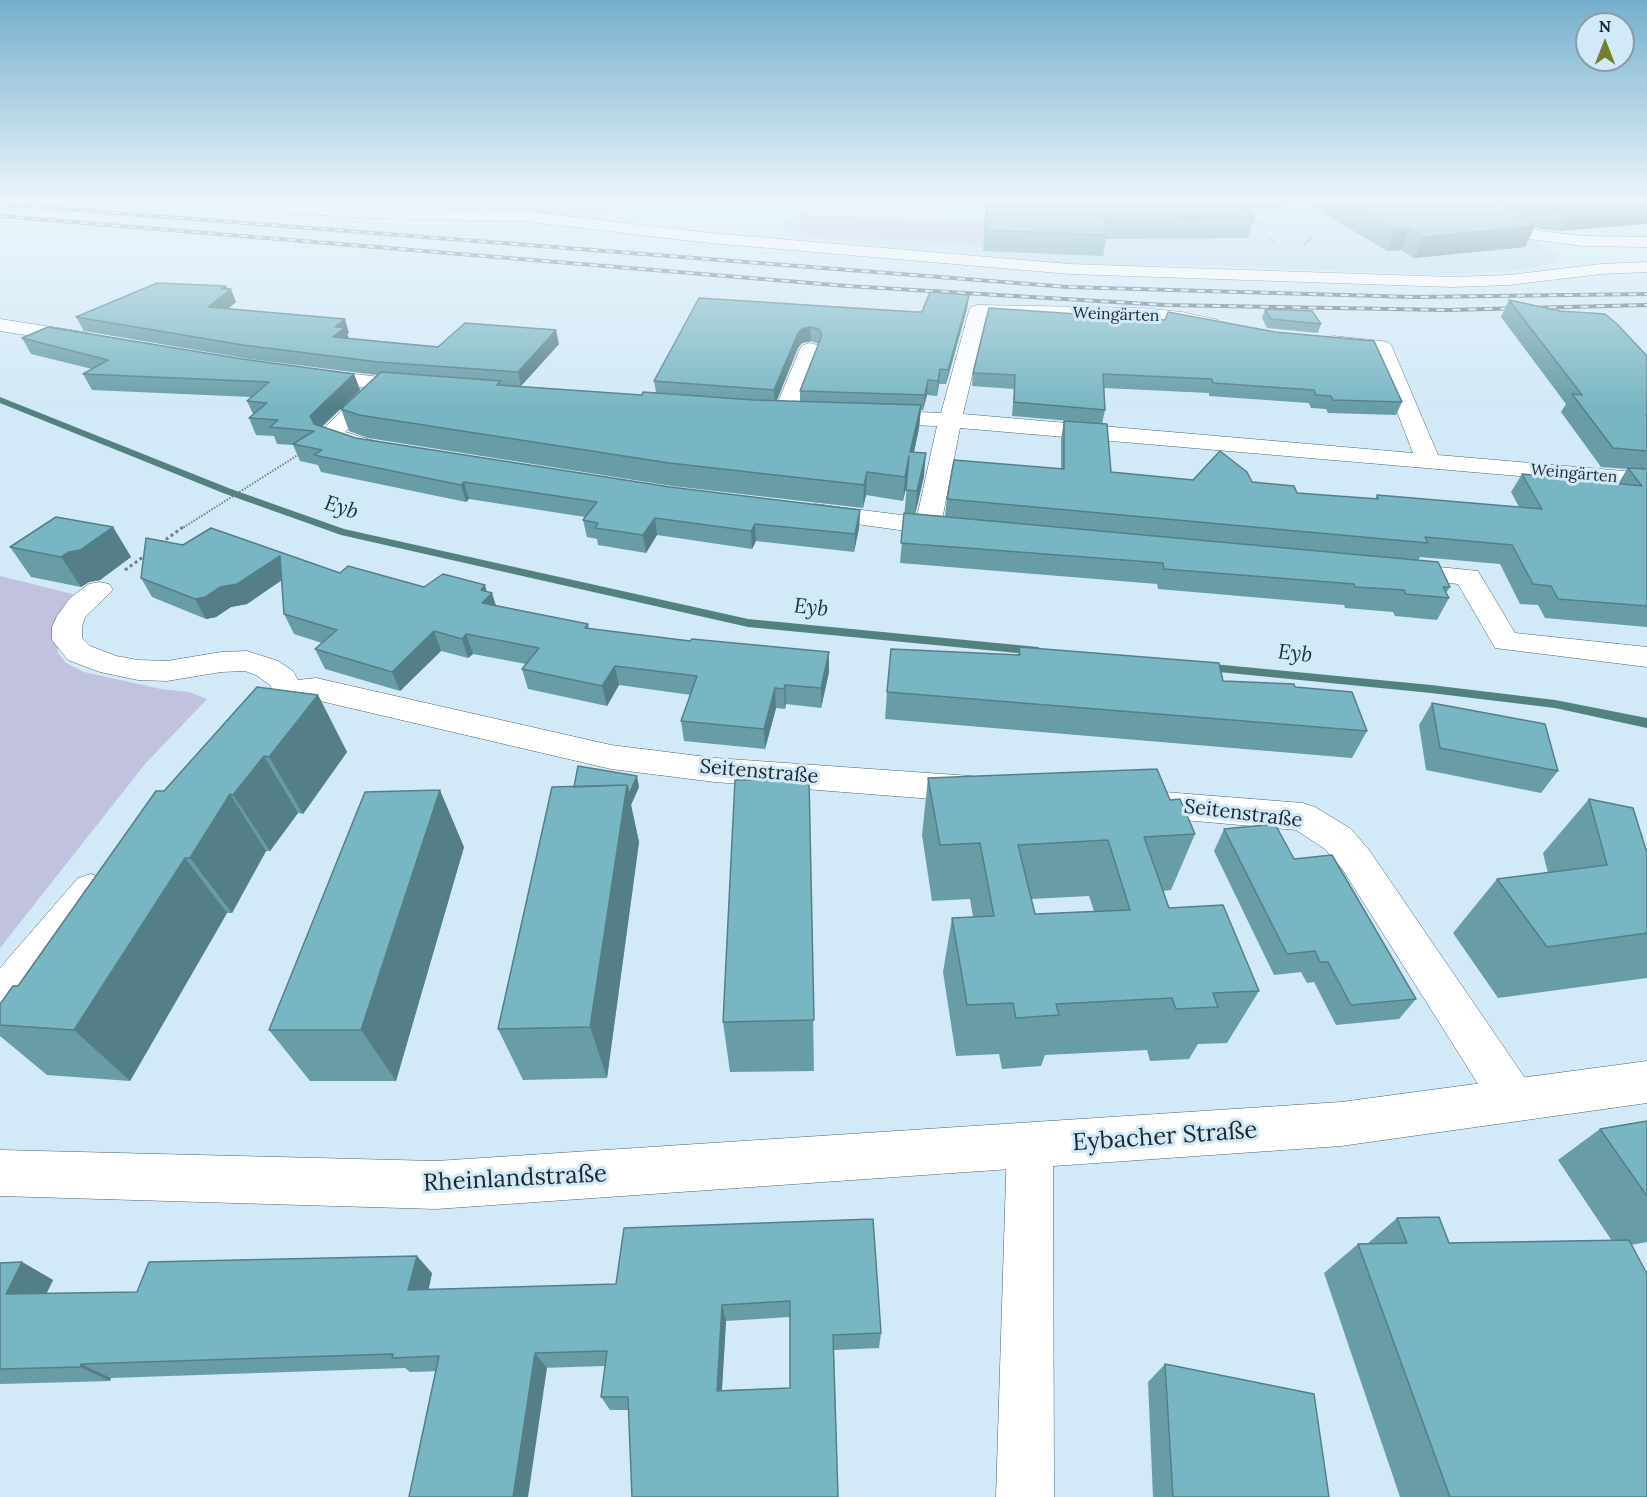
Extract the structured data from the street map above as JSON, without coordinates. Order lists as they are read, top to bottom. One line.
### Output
{"streets":{"street":["Weingärten","Seitenstraße","Eybacher Straße","Rheinlandstraße"]},"crossings":[["Seitenstraße","Eybacher Straße"],["Eybacher Straße","Rheinlandstraße"]],"water":["Eyb"],"north":"top"}
